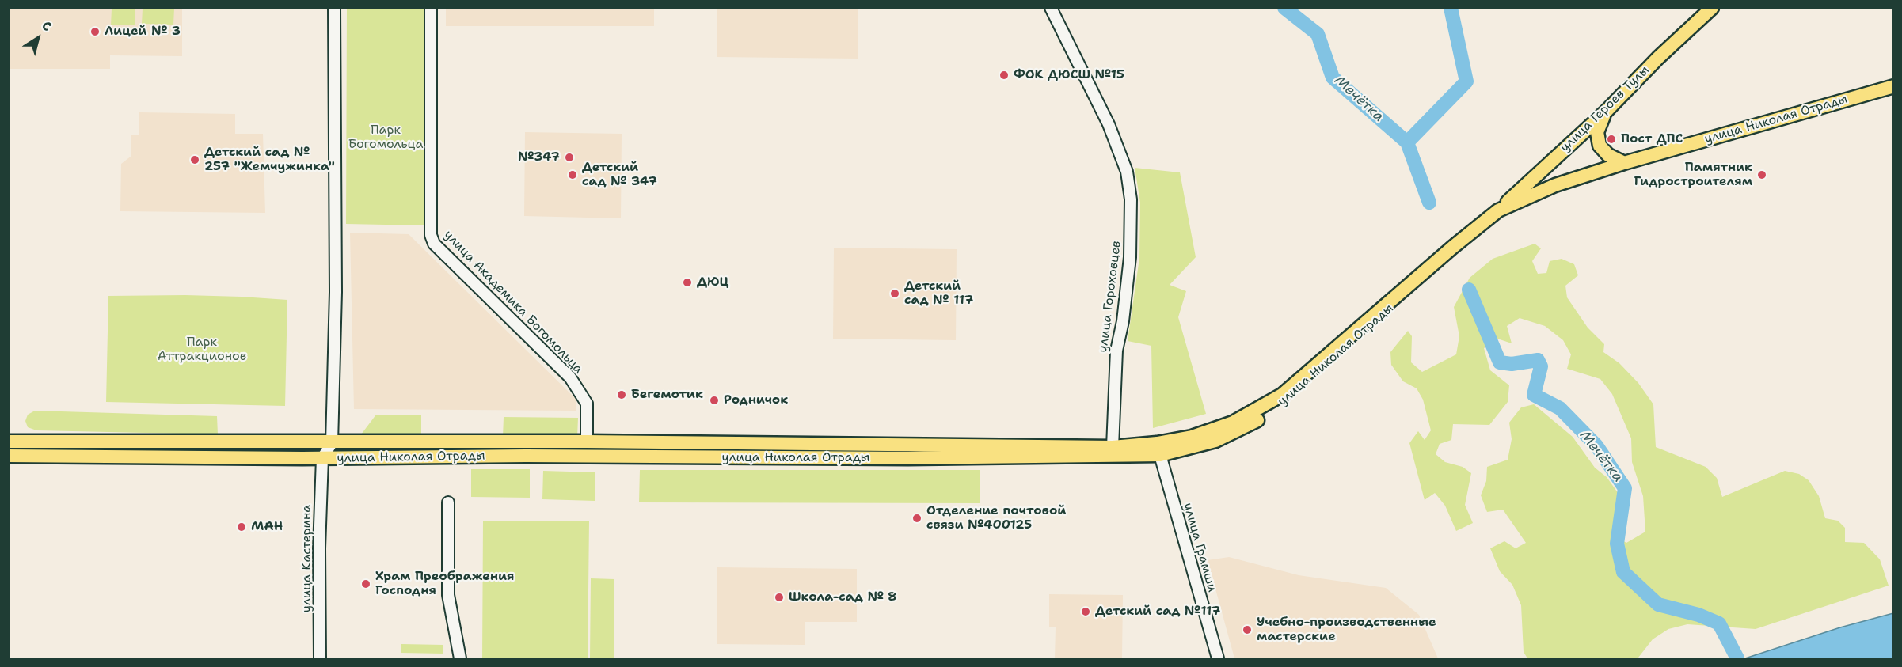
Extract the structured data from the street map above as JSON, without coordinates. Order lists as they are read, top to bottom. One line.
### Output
{"streets":{"main road":["улица Героев Тулы","улица Николая Отрады"],"street":["улица Гороховцев","улица Академика Богомольца","улица Грамши","улица Кастерина"]},"crossings":[["улица Героев Тулы","улица Николая Отрады"],["улица Николая Отрады","улица Гороховцев"],["улица Николая Отрады","улица Академика Богомольца"],["улица Николая Отрады","улица Грамши"],["улица Николая Отрады","улица Кастерина"]],"water":["Мечётка"],"parks":["Парк Богомольца","Парк Аттракционов"],"places":["Лицей № 3","ФОК ДЮСШ №15","Пост ДПС","№347","Детский сад № 257 \"Жемчужинка\"","Детский сад № 347","Памятник Гидростроителям","ДЮЦ","Детский сад № 117","Бегемотик","Родничок","Отделение почтовой связи №400125","МАН","Храм Преображения Господня","Школа-сад № 8","Детский сад №117","Учебно-производственные мастерские"],"north":"top right"}
